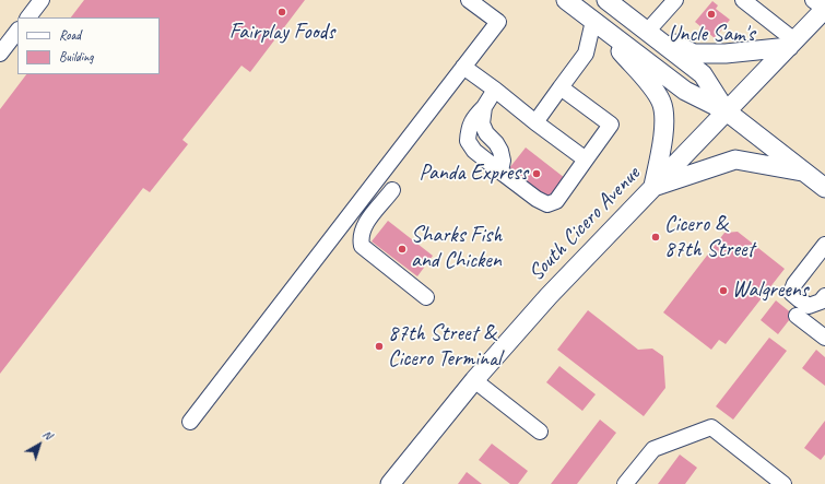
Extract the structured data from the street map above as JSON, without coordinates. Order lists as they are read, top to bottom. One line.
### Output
{"streets":{"main road":["South Cicero Avenue"]},"places":["Fairplay Foods","Uncle Sam's","Panda Express","Cicero & 87th Street","Sharks Fish and Chicken","Walgreens","87th Street & Cicero Terminal"],"legend":["Road","Building"],"north":"top right"}
